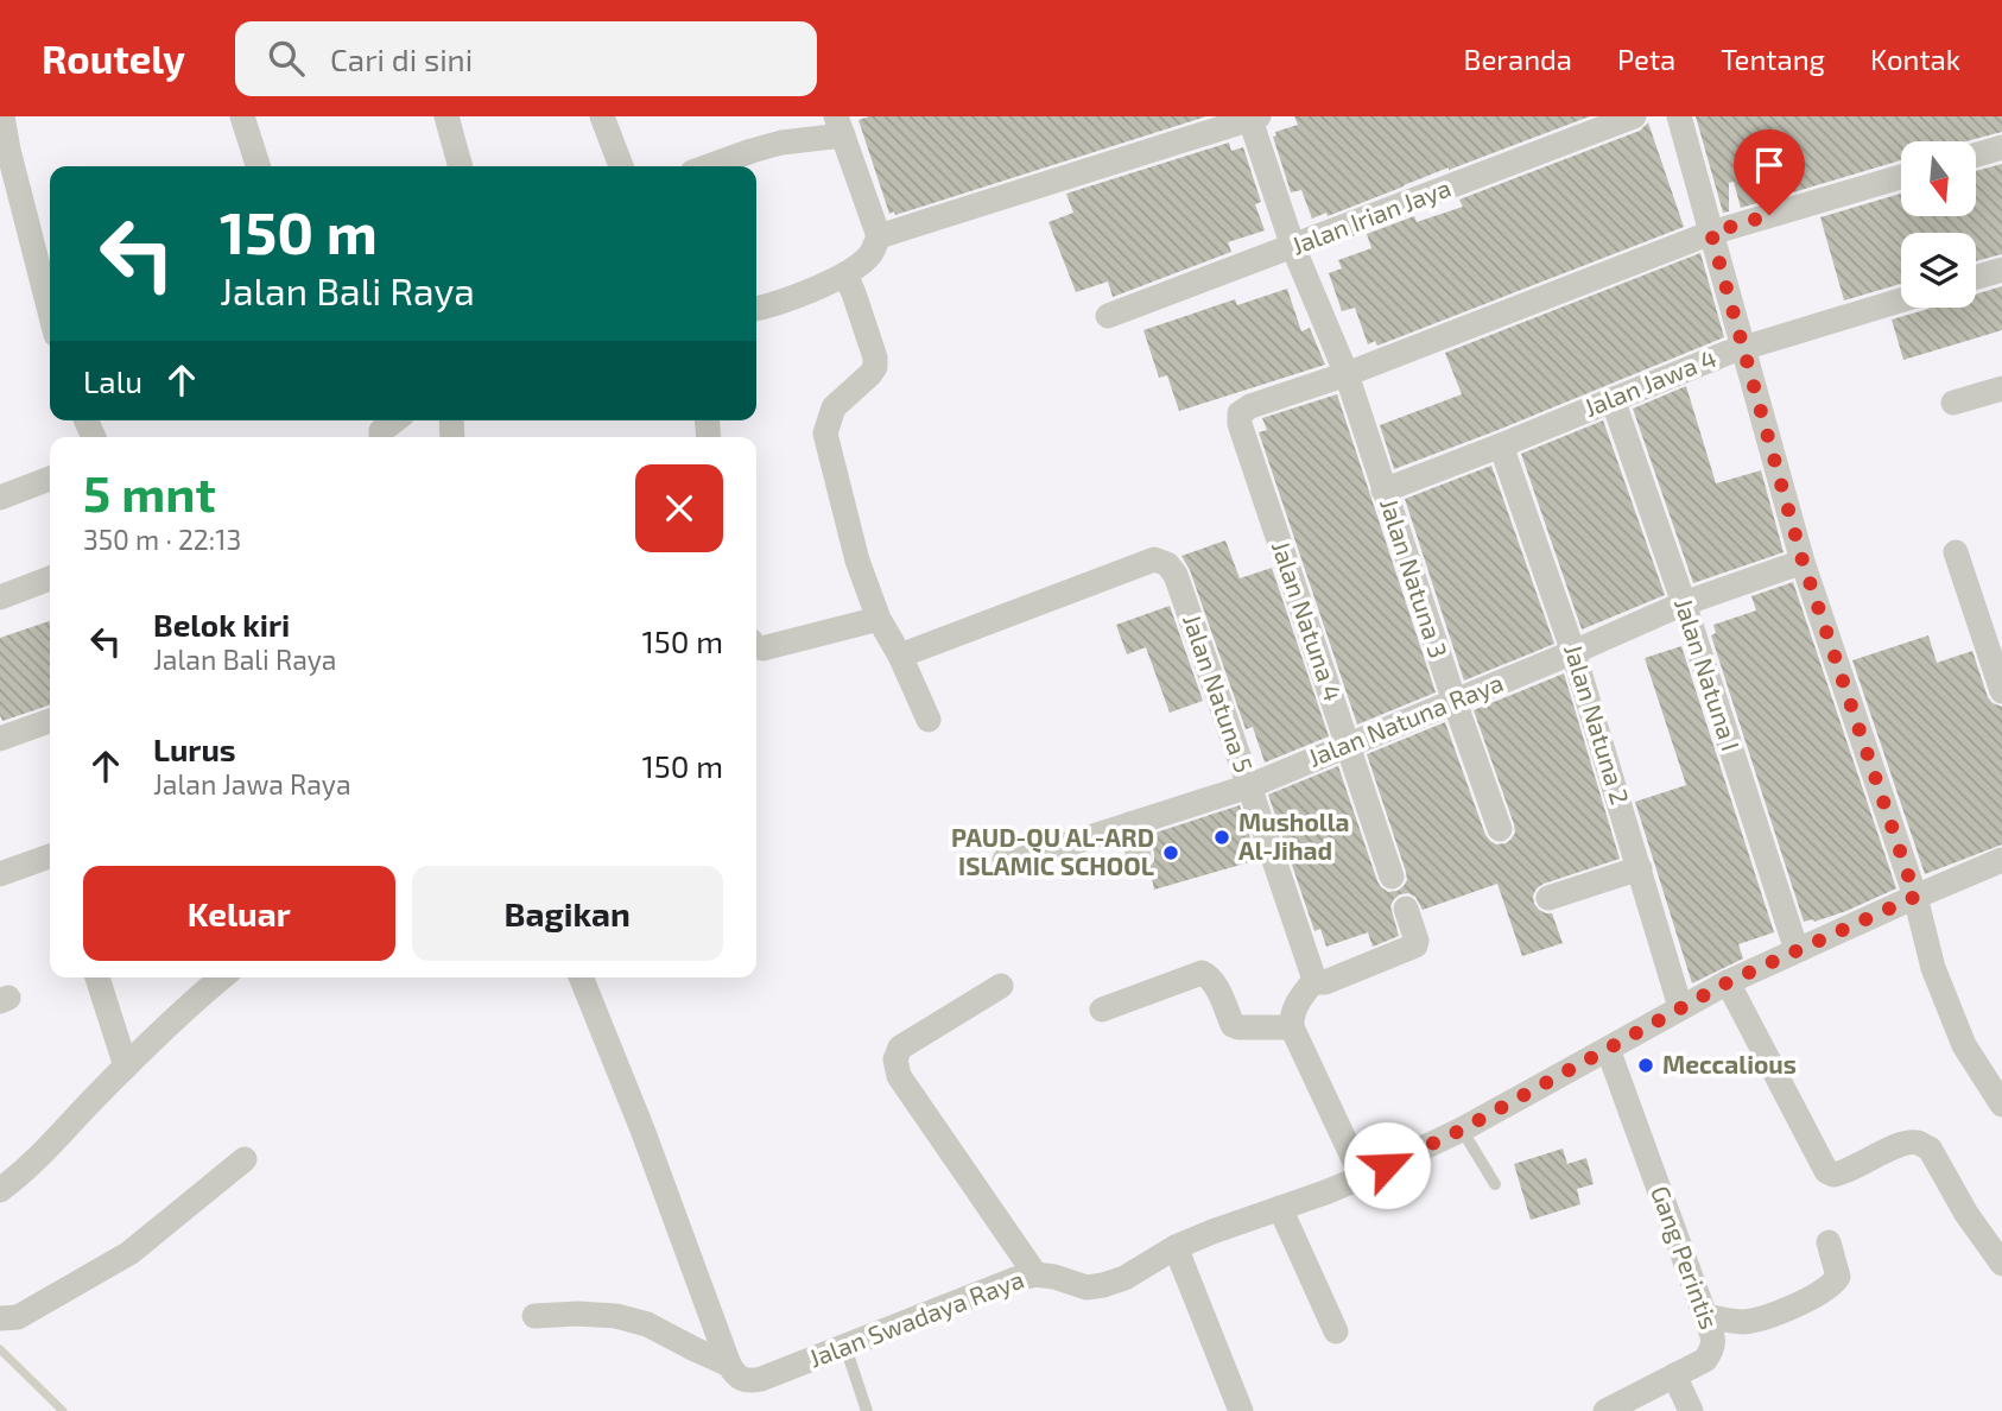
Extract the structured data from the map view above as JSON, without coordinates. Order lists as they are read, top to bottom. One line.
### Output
{"streets":{"street":["Jalan Irian Jaya","Jalan Jawa 4","Jalan Natuna 3","Jalan Natuna 4","Jalan Natuna I","Jalan Natuna 5","Jalan Natuna Raya","Jalan Natuna 2","Gang Perintis","Jalan Swadaya Raya"]},"crossings":[["Jalan Irian Jaya","Jalan Natuna 3"],["Jalan Jawa 4","Jalan Natuna 3"],["Jalan Jawa 4","Jalan Natuna I"],["Jalan Jawa 4","Jalan Natuna 2"],["Jalan Natuna 3","Jalan Natuna 4"],["Jalan Natuna 3","Jalan Natuna Raya"],["Jalan Natuna 4","Jalan Natuna Raya"],["Jalan Natuna I","Jalan Natuna Raya"],["Jalan Natuna I","Jalan Swadaya Raya"],["Jalan Natuna 5","Jalan Natuna Raya"],["Jalan Natuna Raya","Jalan Natuna 2"],["Jalan Natuna 2","Jalan Swadaya Raya"],["Gang Perintis","Jalan Swadaya Raya"]],"places":["Musholla Al-Jihad","PAUD-QU AL-ARD ISLAMIC SCHOOL","Meccalious"],"north":"bottom","page":{"header":"Routely","search":"Cari di sini","nav":["Beranda","Peta","Tentang","Kontak"],"turn":["150 m","Jalan Bali Raya"],"then":"Lalu","heading":["5 mnt","350 m · 22:13"],"list":[{"name":"Belok kiri","note":"Jalan Bali Raya","value":"150 m"},{"name":"Lurus","note":"Jalan Jawa Raya","value":"150 m"}],"buttons":["Keluar","Bagikan"]}}
